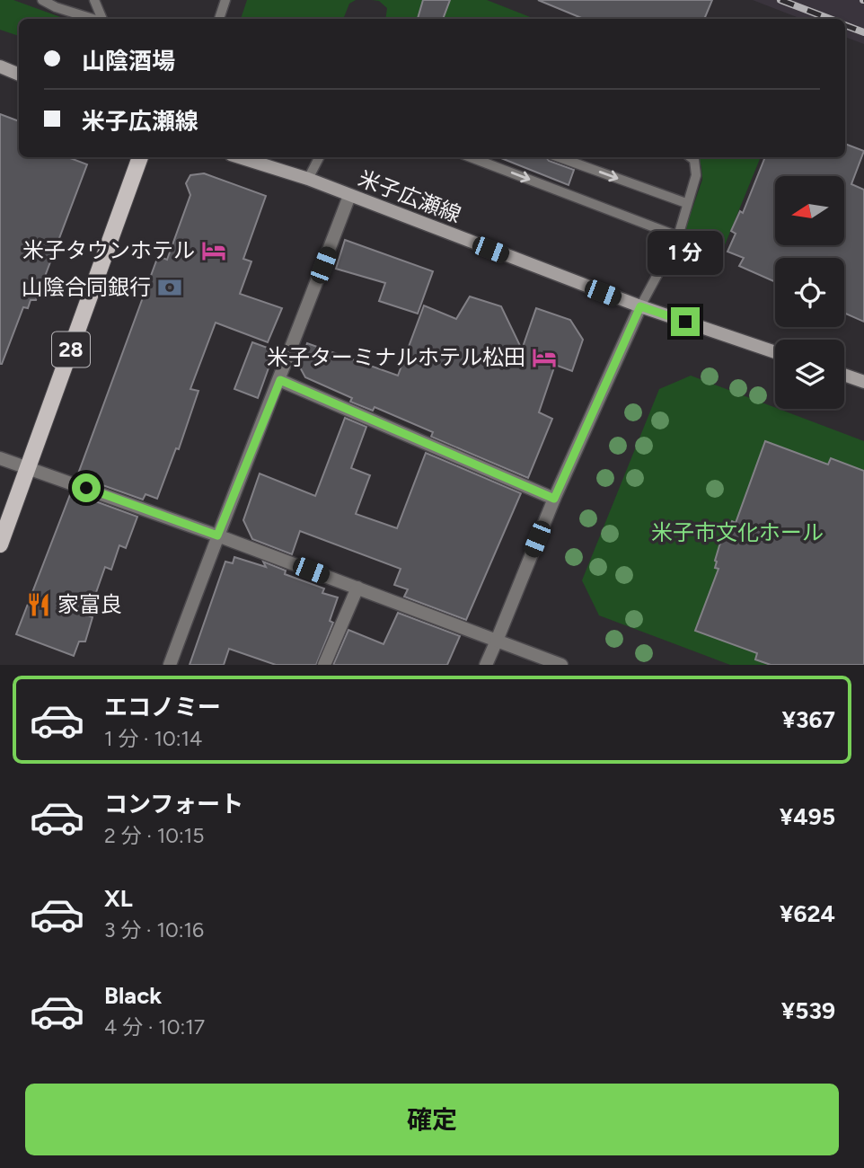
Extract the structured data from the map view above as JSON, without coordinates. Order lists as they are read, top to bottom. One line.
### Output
{"streets":{"main road":["米子広瀬線","28"]},"parks":["米子市文化ホール"],"places":{"hotel":["米子タウンホテル","米子ターミナルホテル松田"],"bank":["山陰合同銀行"],"restaurant":["家富良"]},"north":"left","page":{"banner":["山陰酒場","米子広瀬線"],"bubble":"1 分","list":[{"name":"エコノミー","note":"1 分 · 10:14","value":"¥367"},{"name":"コンフォート","note":"2 分 · 10:15","value":"¥495"},{"name":"XL","note":"3 分 · 10:16","value":"¥624"},{"name":"Black","note":"4 分 · 10:17","value":"¥539"}],"buttons":"確定"}}
